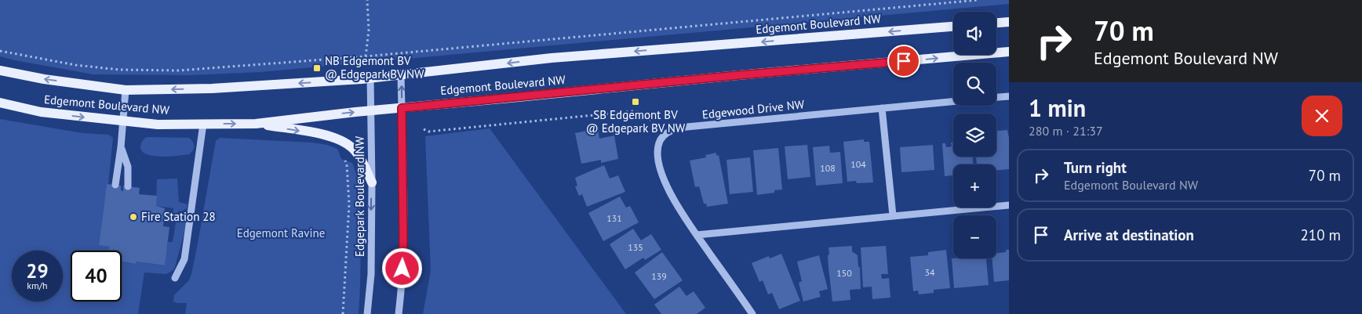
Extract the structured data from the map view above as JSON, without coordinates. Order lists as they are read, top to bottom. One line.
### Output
{"streets":{"main road":["Edgemont Boulevard NW"],"street":["Edgewood Drive NW","Edgepark Boulevard NW"]},"crossings":[["Edgemont Boulevard NW","Edgepark Boulevard NW"]],"parks":["Edgemont Ravine"],"places":{"transit":["NB Edgemont BV @ Edgepark BV NW","SB Edgemont BV @ Edgepark BV NW"],"other":["Fire Station 28"]},"house_numbers":["104","108","131","135","34","150","139"],"page":{"turn":["70 m","Edgemont Boulevard NW"],"map_buttons":["+","−"],"heading":["1 min","280 m · 21:37"],"list":[{"name":"Turn right","note":"Edgemont Boulevard NW","value":"70 m"},{"name":"Arrive at destination","value":"210 m"}],"speed":"29 km/h","limit":"40"}}
